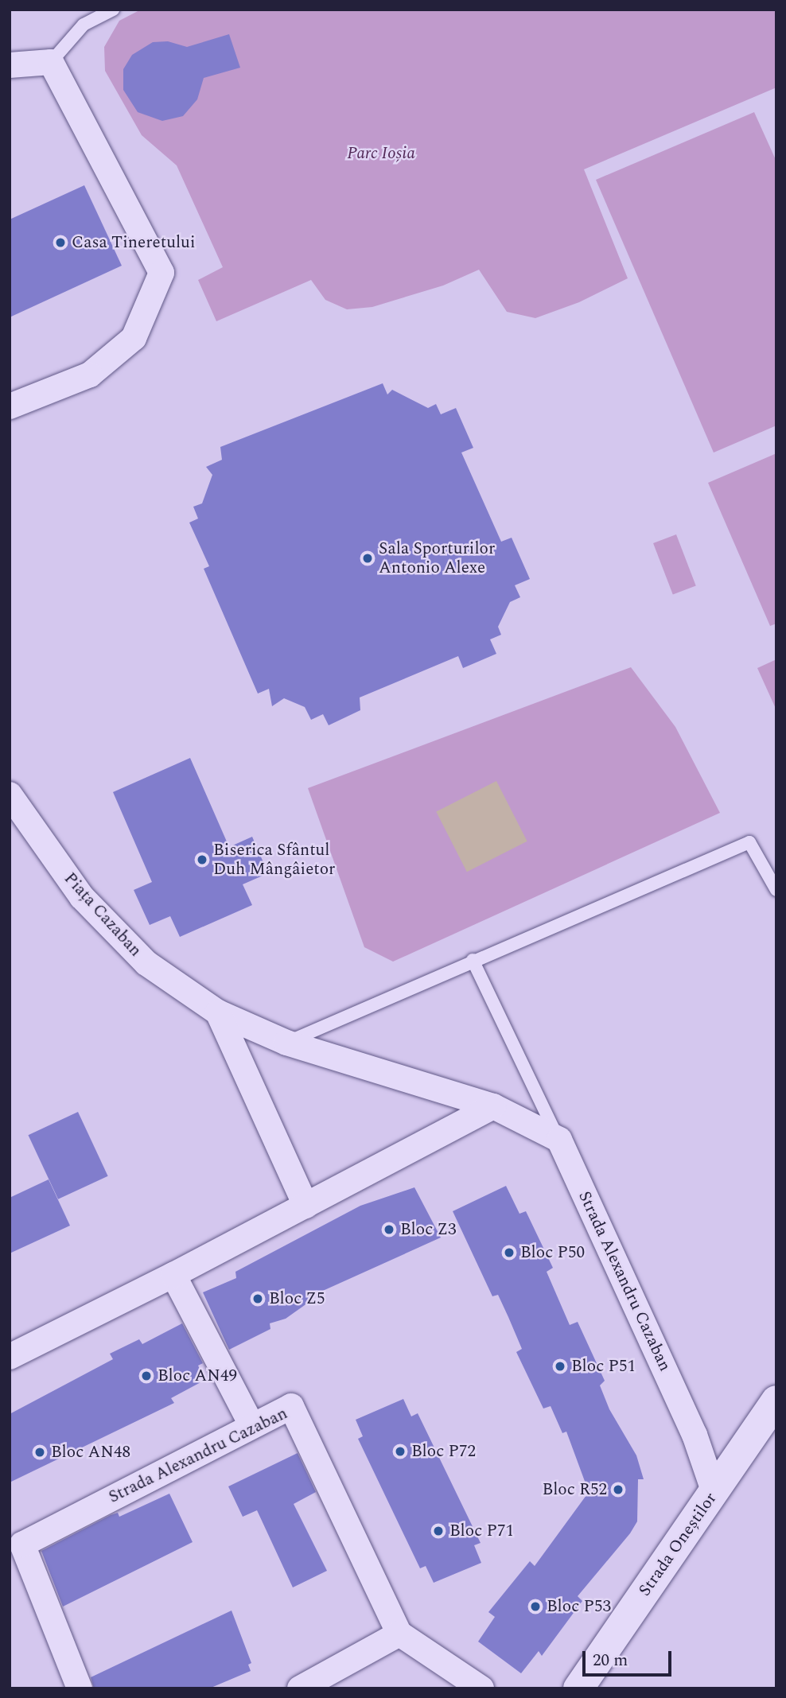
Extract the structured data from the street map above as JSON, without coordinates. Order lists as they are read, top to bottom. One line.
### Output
{"streets":{"street":["Piața Cazaban","Strada Alexandru Cazaban","Strada Oneștilor"]},"crossings":[["Strada Alexandru Cazaban","Strada Oneștilor"]],"parks":["Parc Ioșia"],"places":["Casa Tineretului","Sala Sporturilor Antonio Alexe","Biserica Sfântul Duh Mângâietor","Bloc Z3","Bloc P50","Bloc Z5","Bloc P51","Bloc AN49","Bloc P72","Bloc AN48","Bloc R52","Bloc P71","Bloc P53"],"scale_bar":"20 m"}
